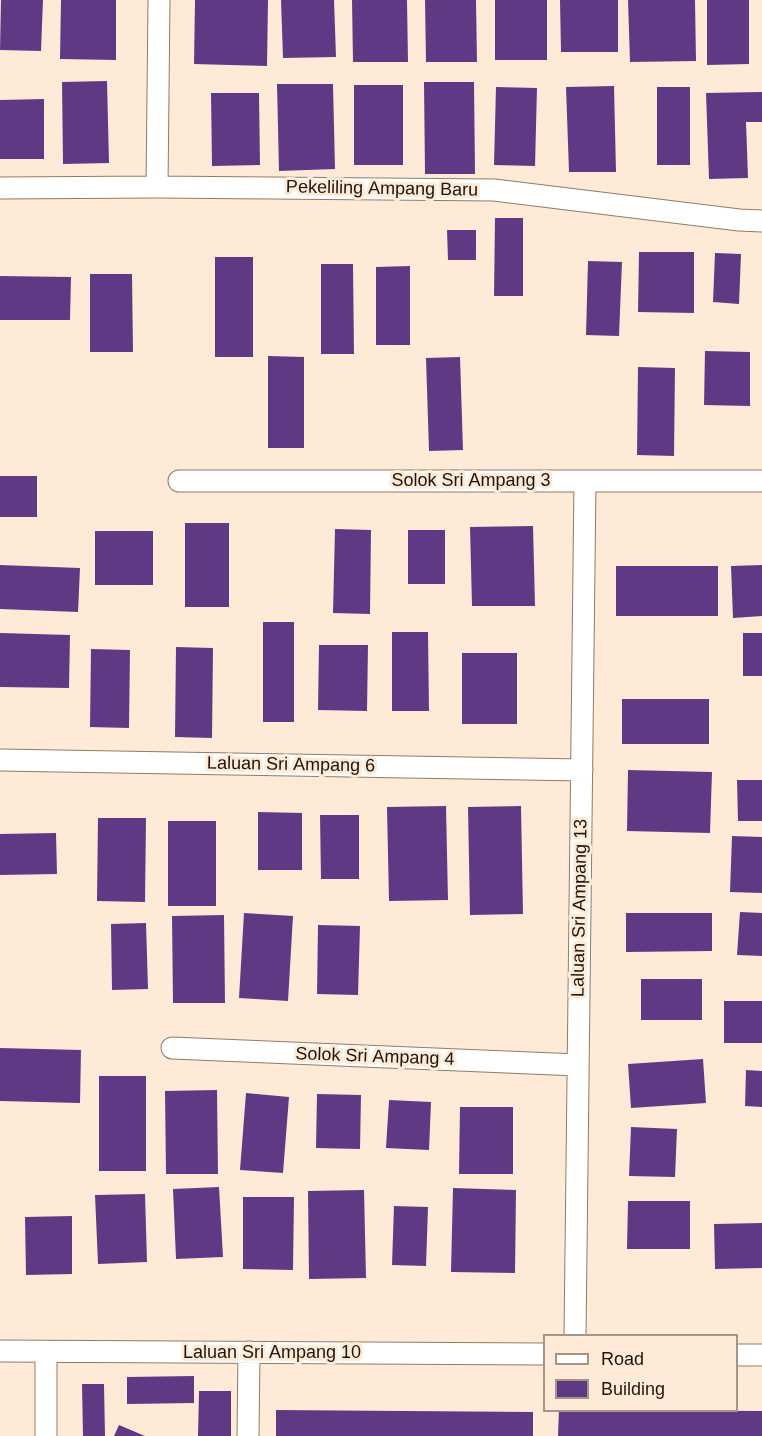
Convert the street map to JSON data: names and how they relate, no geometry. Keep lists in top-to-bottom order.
{
  "streets": {
    "street": [
      "Pekeliling Ampang Baru",
      "Solok Sri Ampang 3",
      "Laluan Sri Ampang 6",
      "Laluan Sri Ampang 13",
      "Solok Sri Ampang 4",
      "Laluan Sri Ampang 10"
    ]
  },
  "crossings": [
    ["Solok Sri Ampang 3", "Laluan Sri Ampang 13"],
    ["Laluan Sri Ampang 6", "Laluan Sri Ampang 13"],
    ["Laluan Sri Ampang 13", "Solok Sri Ampang 4"]
  ],
  "legend": ["Road", "Building"]
}
